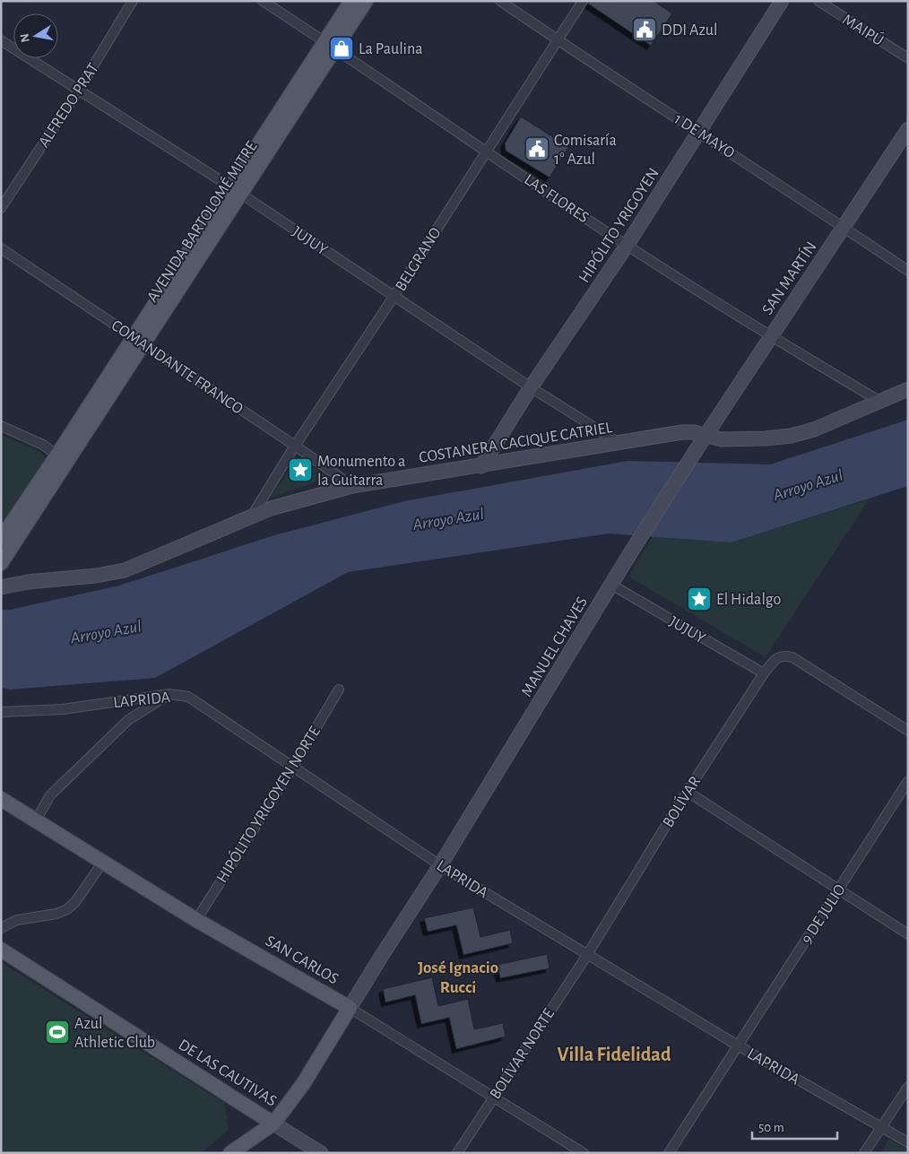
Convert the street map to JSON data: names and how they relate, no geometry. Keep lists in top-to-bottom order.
{
  "streets": {
    "main road": ["AVENIDA BARTOLOMÉ MITRE", "SAN CARLOS", "DE LAS CAUTIVAS"],
    "street": [
      "MAIPÚ",
      "ALFREDO PRAT",
      "1 DE MAYO",
      "LAS FLORES",
      "HIPÓLITO YRIGOYEN",
      "JUJUY",
      "BELGRANO",
      "SAN MARTÍN",
      "COMANDANTE FRANCO",
      "COSTANERA CACIQUE CATRIEL",
      "MANUEL CHAVES",
      "LAPRIDA",
      "BOLÍVAR",
      "HIPÓLITO YRIGOYEN NORTE",
      "9 DE JULIO",
      "BOLÍVAR NORTE"
    ]
  },
  "crossings": [
    ["ALFREDO PRAT", "JUJUY"],
    ["1 DE MAYO", "HIPÓLITO YRIGOYEN"],
    ["1 DE MAYO", "BELGRANO"],
    ["1 DE MAYO", "SAN MARTÍN"],
    ["LAS FLORES", "AVENIDA BARTOLOMÉ MITRE"],
    ["LAS FLORES", "HIPÓLITO YRIGOYEN"],
    ["LAS FLORES", "BELGRANO"],
    ["LAS FLORES", "SAN MARTÍN"],
    ["LAS FLORES", "COSTANERA CACIQUE CATRIEL"],
    ["AVENIDA BARTOLOMÉ MITRE", "JUJUY"],
    ["AVENIDA BARTOLOMÉ MITRE", "COMANDANTE FRANCO"],
    ["HIPÓLITO YRIGOYEN", "JUJUY"],
    ["HIPÓLITO YRIGOYEN", "COSTANERA CACIQUE CATRIEL"],
    ["JUJUY", "BELGRANO"],
    ["JUJUY", "COSTANERA CACIQUE CATRIEL"],
    ["JUJUY", "MANUEL CHAVES"],
    ["JUJUY", "BOLÍVAR"],
    ["BELGRANO", "COMANDANTE FRANCO"],
    ["BELGRANO", "COSTANERA CACIQUE CATRIEL"],
    ["SAN MARTÍN", "COSTANERA CACIQUE CATRIEL"],
    ["SAN MARTÍN", "MANUEL CHAVES"],
    ["COMANDANTE FRANCO", "COSTANERA CACIQUE CATRIEL"],
    ["COSTANERA CACIQUE CATRIEL", "MANUEL CHAVES"],
    ["MANUEL CHAVES", "LAPRIDA"],
    ["MANUEL CHAVES", "SAN CARLOS"],
    ["LAPRIDA", "BOLÍVAR"],
    ["LAPRIDA", "HIPÓLITO YRIGOYEN NORTE"],
    ["LAPRIDA", "9 DE JULIO"],
    ["LAPRIDA", "BOLÍVAR NORTE"],
    ["BOLÍVAR", "BOLÍVAR NORTE"],
    ["HIPÓLITO YRIGOYEN NORTE", "SAN CARLOS"],
    ["SAN CARLOS", "BOLÍVAR NORTE"]
  ],
  "districts": ["José Ignacio Rucci", "Villa Fidelidad"],
  "water": ["Arroyo Azul"],
  "places": {
    "public building": ["DDI Azul", "Comisaría 1° Azul"],
    "shop": ["La Paulina"],
    "place": ["Monumento a la Guitarra", "El Hidalgo"],
    "sports": ["Azul Athletic Club"]
  },
  "scale_bar": "50 m",
  "north": "left"
}
